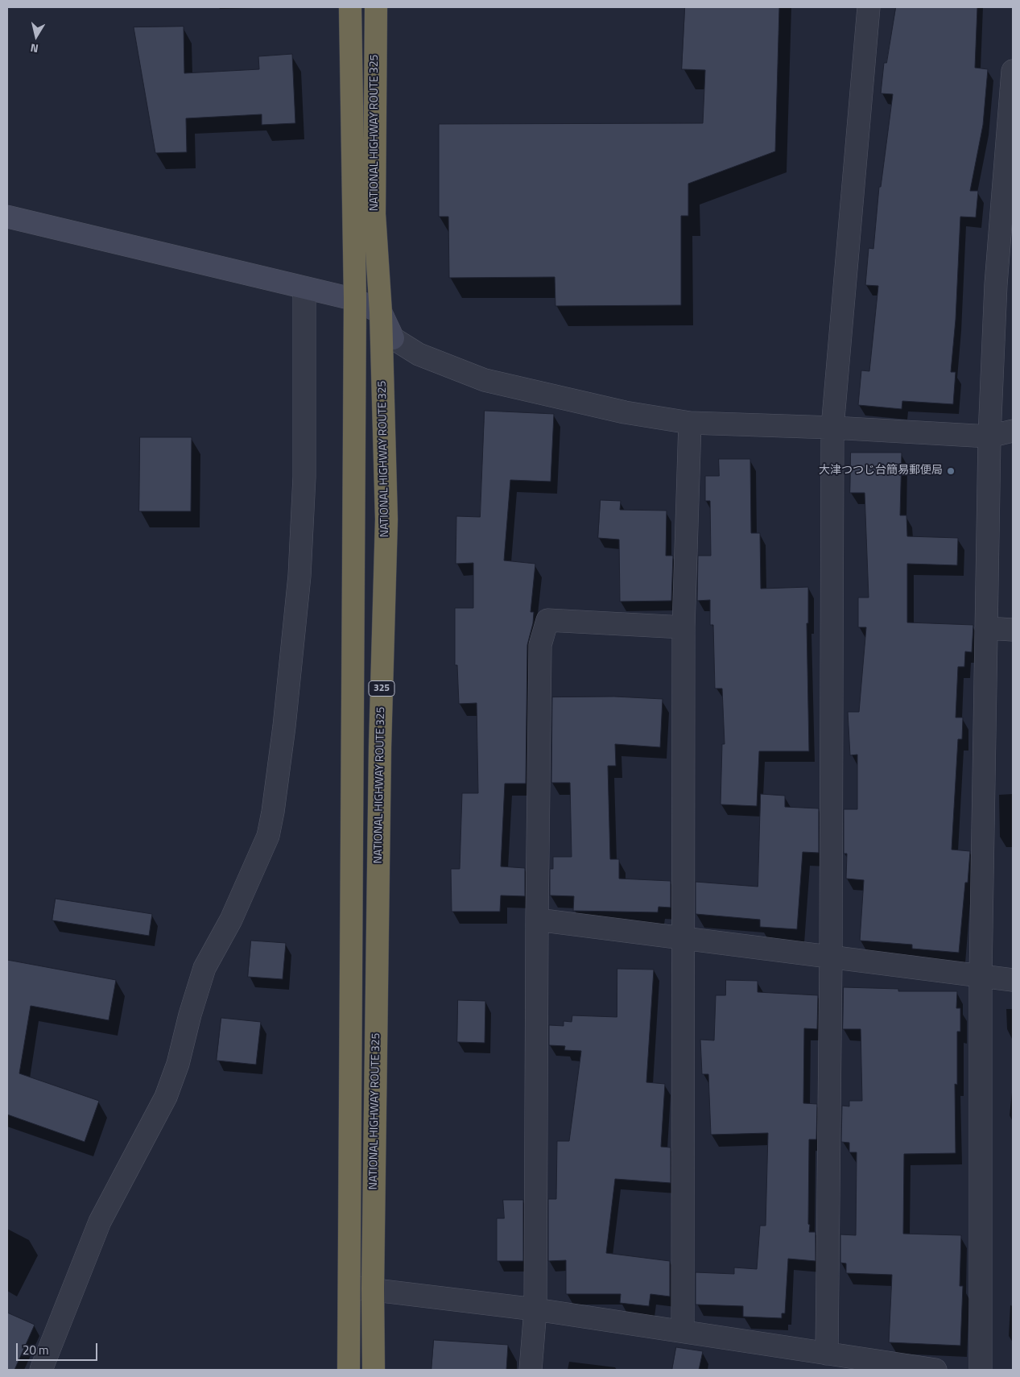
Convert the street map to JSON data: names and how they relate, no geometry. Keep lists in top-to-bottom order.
{
  "streets": {
    "highway": ["NATIONAL HIGHWAY ROUTE 325", "325"]
  },
  "places": ["大津つつじ台簡易郵便局"],
  "scale_bar": "20 m",
  "north": "bottom"
}
